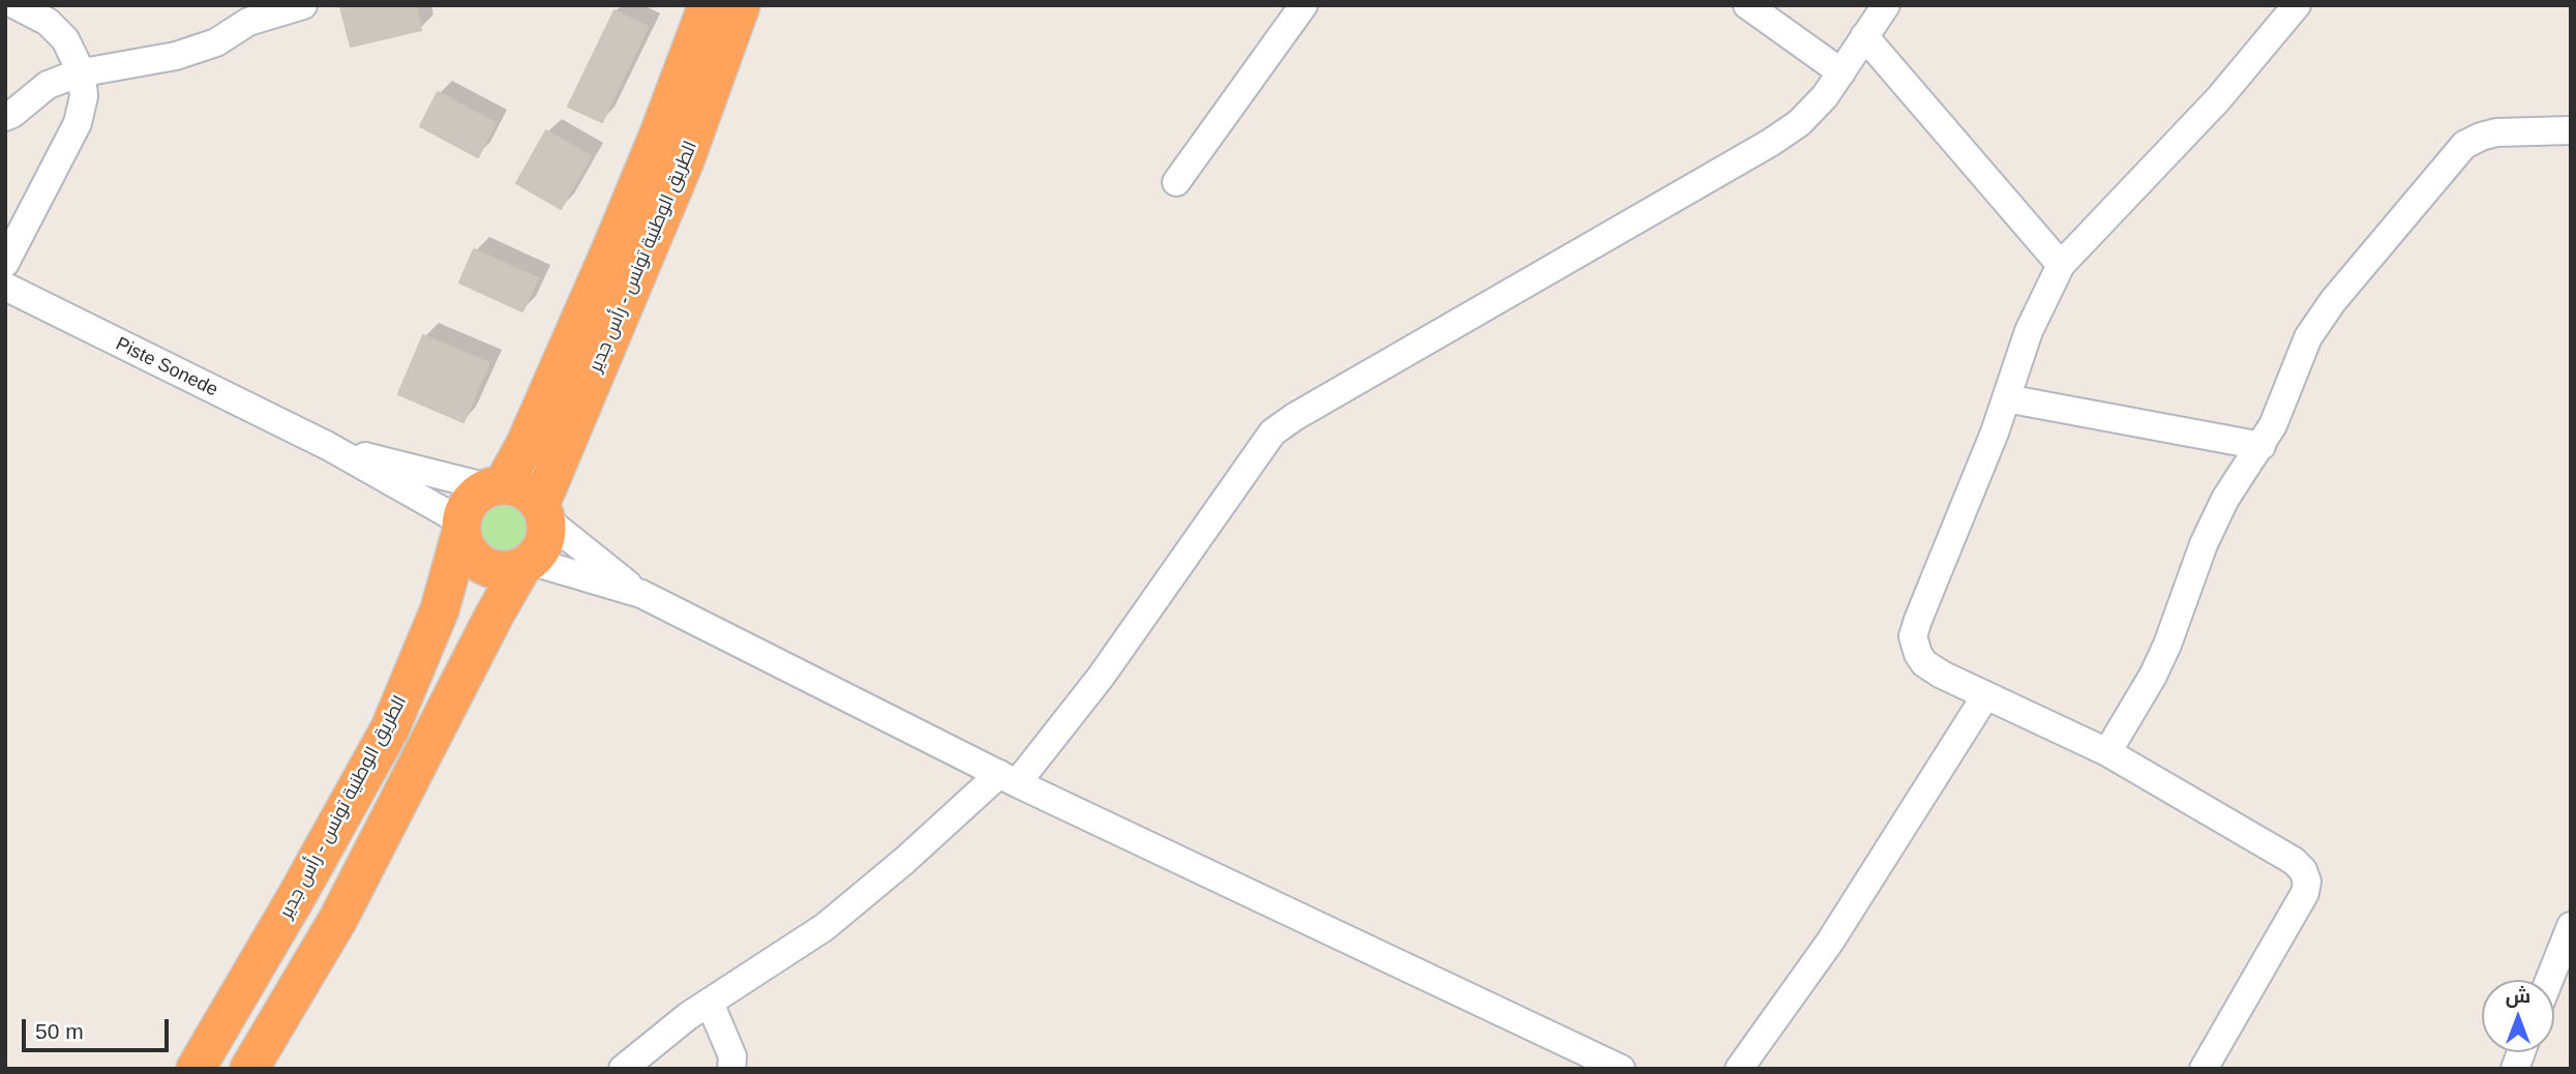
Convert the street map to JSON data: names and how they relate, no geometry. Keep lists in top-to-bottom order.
{
  "streets": {
    "highway": ["الطريق الوطنية تونس - رأس جدير"],
    "street": ["Piste Sonede"]
  },
  "crossings": [
    ["الطريق الوطنية تونس - رأس جدير", "Piste Sonede"]
  ],
  "scale_bar": "50 m",
  "north": "top"
}
